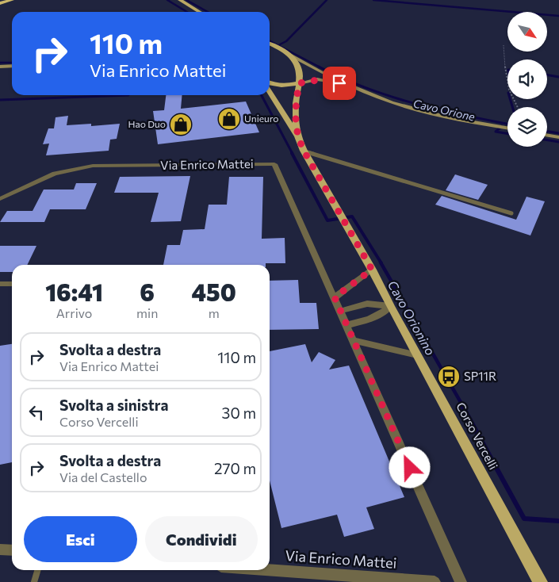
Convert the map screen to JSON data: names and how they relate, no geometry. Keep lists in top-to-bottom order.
{
  "streets": {
    "main road": ["Corso Vercelli"],
    "street": ["Via Enrico Mattei"]
  },
  "water": ["Cavo Orione", "Cavo Orionino"],
  "places": {
    "shop": ["Unieuro", "Hao Duo"],
    "bus stop": ["SP11R"]
  },
  "north": "bottom right",
  "page": {
    "turn": ["110 m", "Via Enrico Mattei"],
    "eta": [
      "16:41",
      "Arrivo",
      "6",
      "min",
      "450",
      "m"
    ],
    "list": [
      {
        "name": "Svolta a destra",
        "note": "Via Enrico Mattei",
        "value": "110 m"
      },
      {
        "name": "Svolta a sinistra",
        "note": "Corso Vercelli",
        "value": "30 m"
      },
      {
        "name": "Svolta a destra",
        "note": "Via del Castello",
        "value": "270 m"
      }
    ],
    "buttons": ["Esci", "Condividi"]
  }
}
